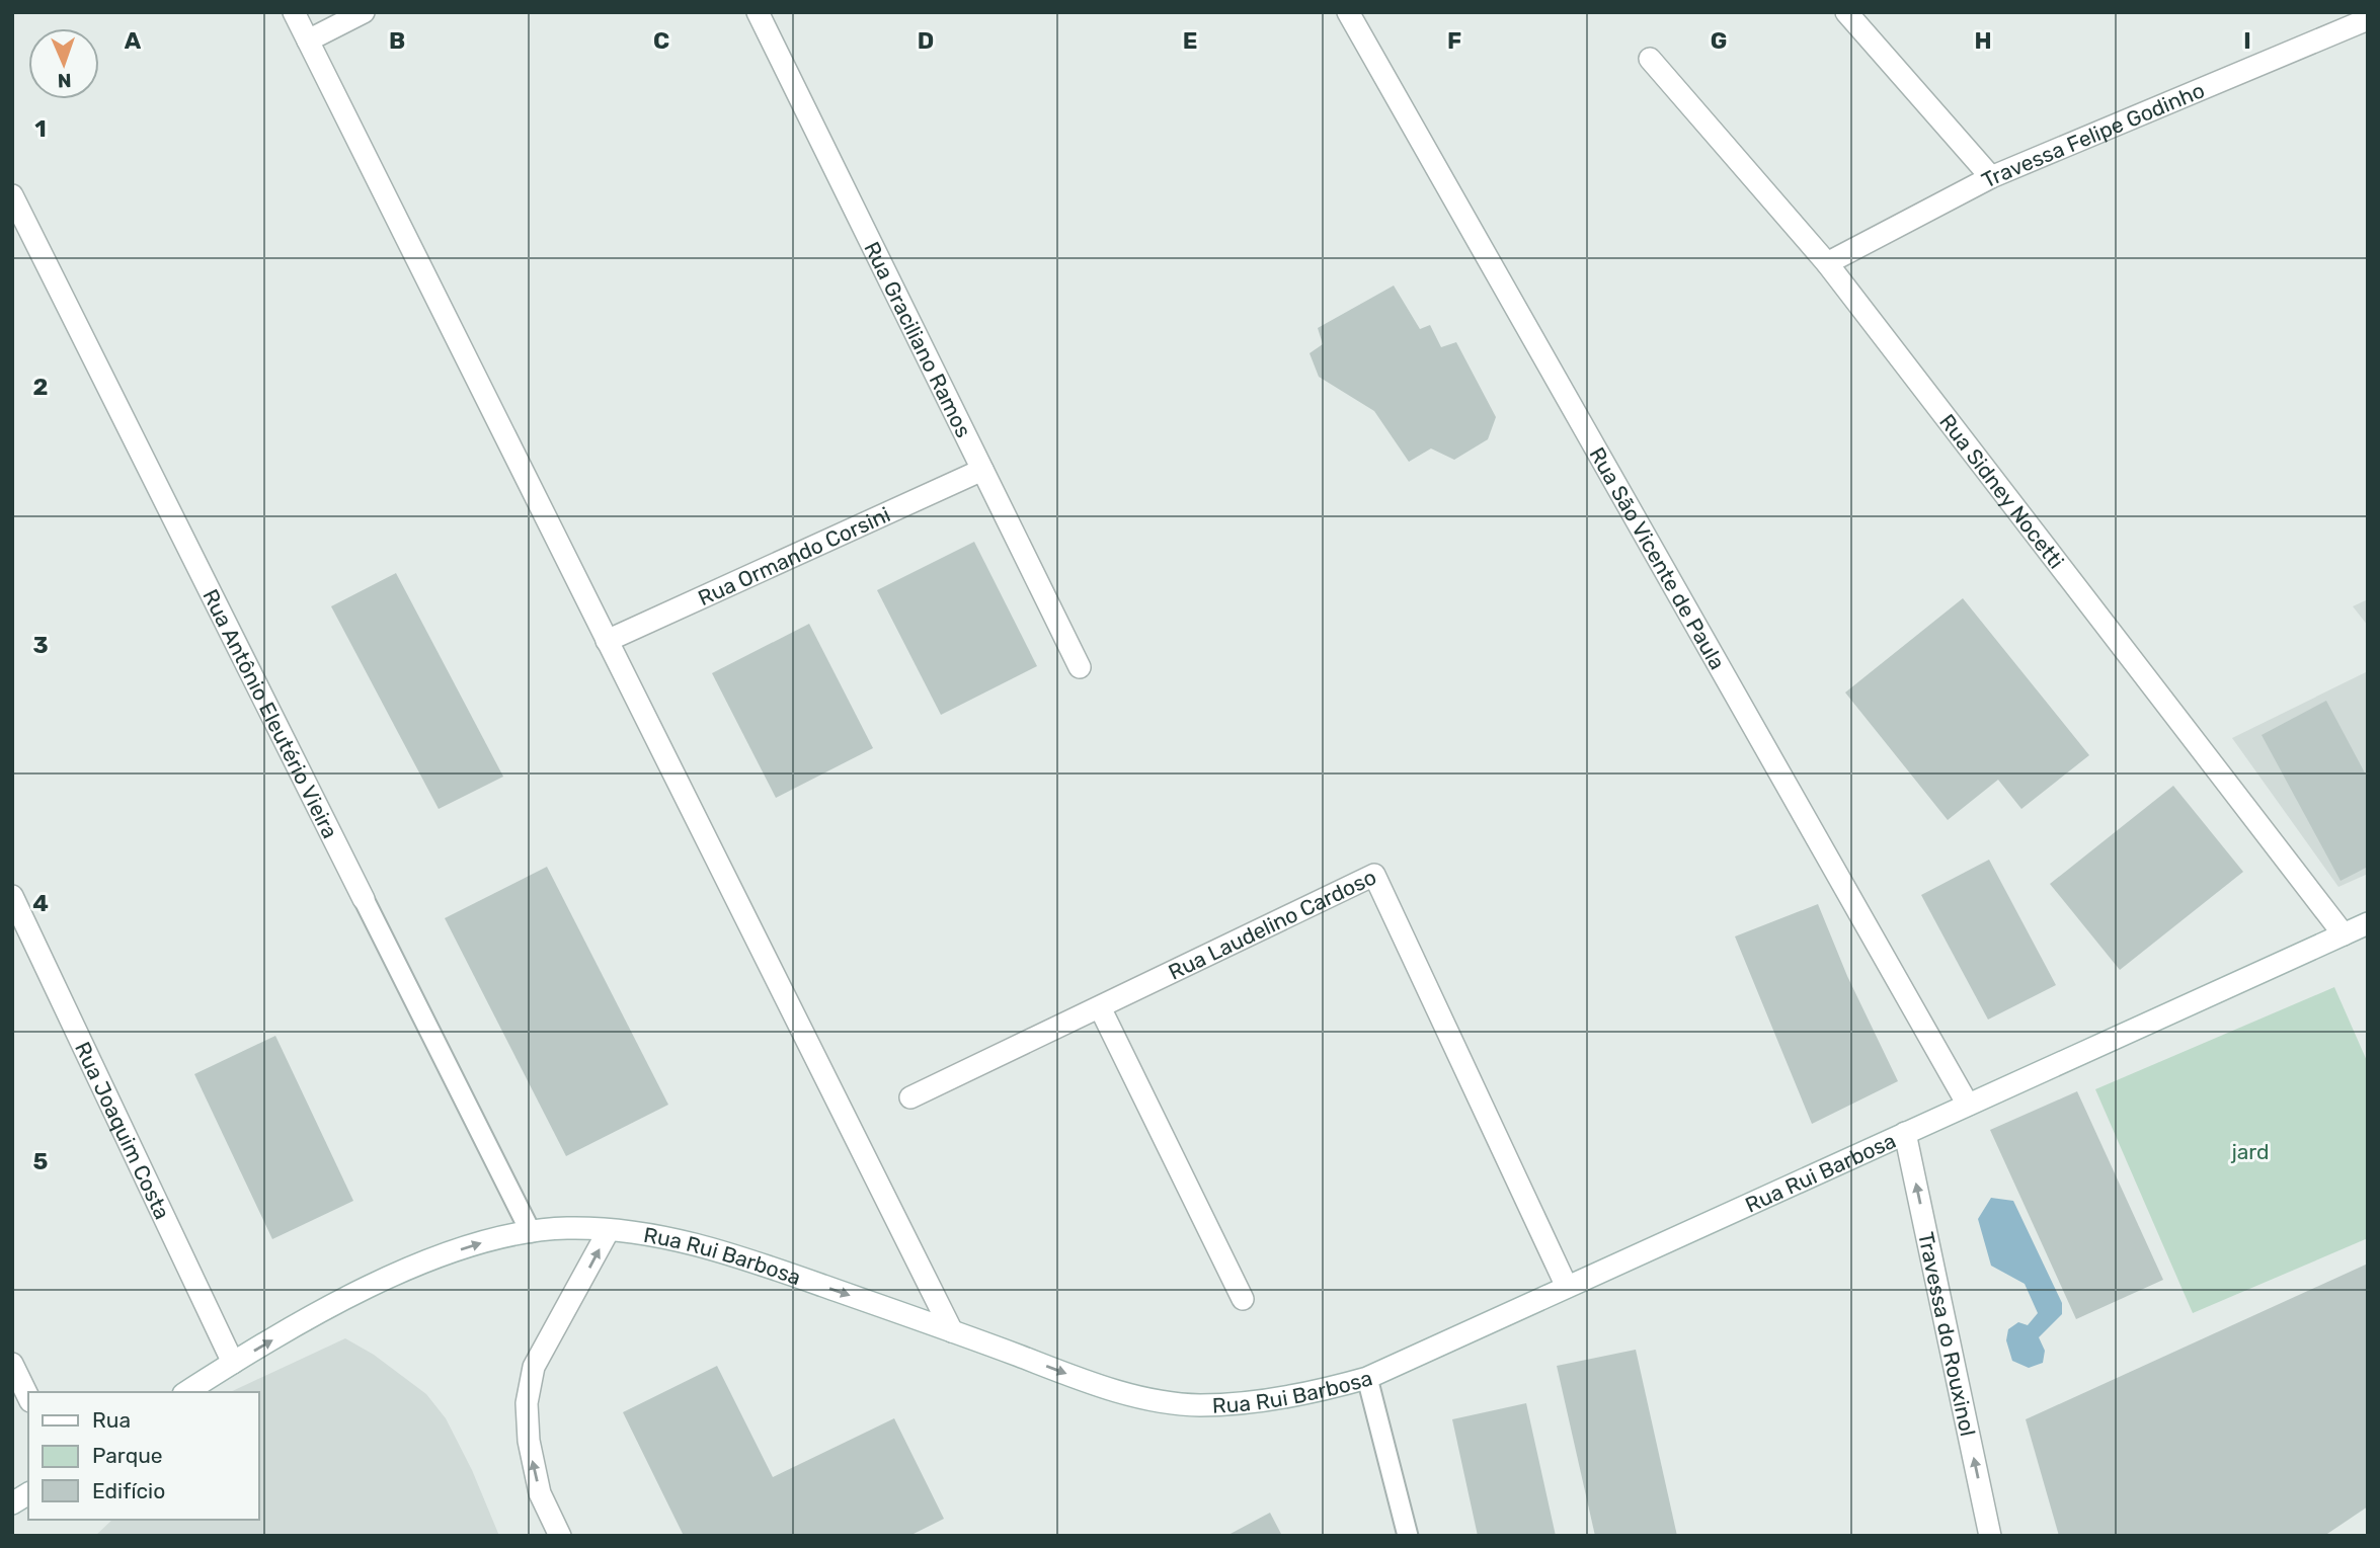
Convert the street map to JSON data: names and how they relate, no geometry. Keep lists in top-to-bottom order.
{
  "streets": {
    "street": [
      "Travessa Felipe Godinho",
      "Rua Graciliano Ramos",
      "Rua Sidney Nocetti",
      "Rua Ormando Corsini",
      "Rua São Vicente de Paula",
      "Rua Antônio Eleutério Vieira",
      "Rua Laudelino Cardoso",
      "Rua Joaquim Costa",
      "Rua Rui Barbosa",
      "Travessa do Rouxinol"
    ]
  },
  "crossings": [
    ["Travessa Felipe Godinho", "Rua Sidney Nocetti"],
    ["Rua Graciliano Ramos", "Rua Ormando Corsini"],
    ["Rua Sidney Nocetti", "Rua Rui Barbosa"],
    ["Rua São Vicente de Paula", "Rua Rui Barbosa"],
    ["Rua Antônio Eleutério Vieira", "Rua Rui Barbosa"],
    ["Rua Laudelino Cardoso", "Rua Rui Barbosa"],
    ["Rua Joaquim Costa", "Rua Rui Barbosa"],
    ["Rua Rui Barbosa", "Travessa do Rouxinol"]
  ],
  "one_way": ["Rua Rui Barbosa", "Travessa do Rouxinol"],
  "parks": ["jard"],
  "legend": ["Rua", "Parque", "Edifício"],
  "north": "bottom",
  "grid": {
    "columns": [
      "A",
      "B",
      "C",
      "D",
      "E",
      "F",
      "G",
      "H",
      "I"
    ],
    "rows": [
      "1",
      "2",
      "3",
      "4",
      "5"
    ]
  }
}
